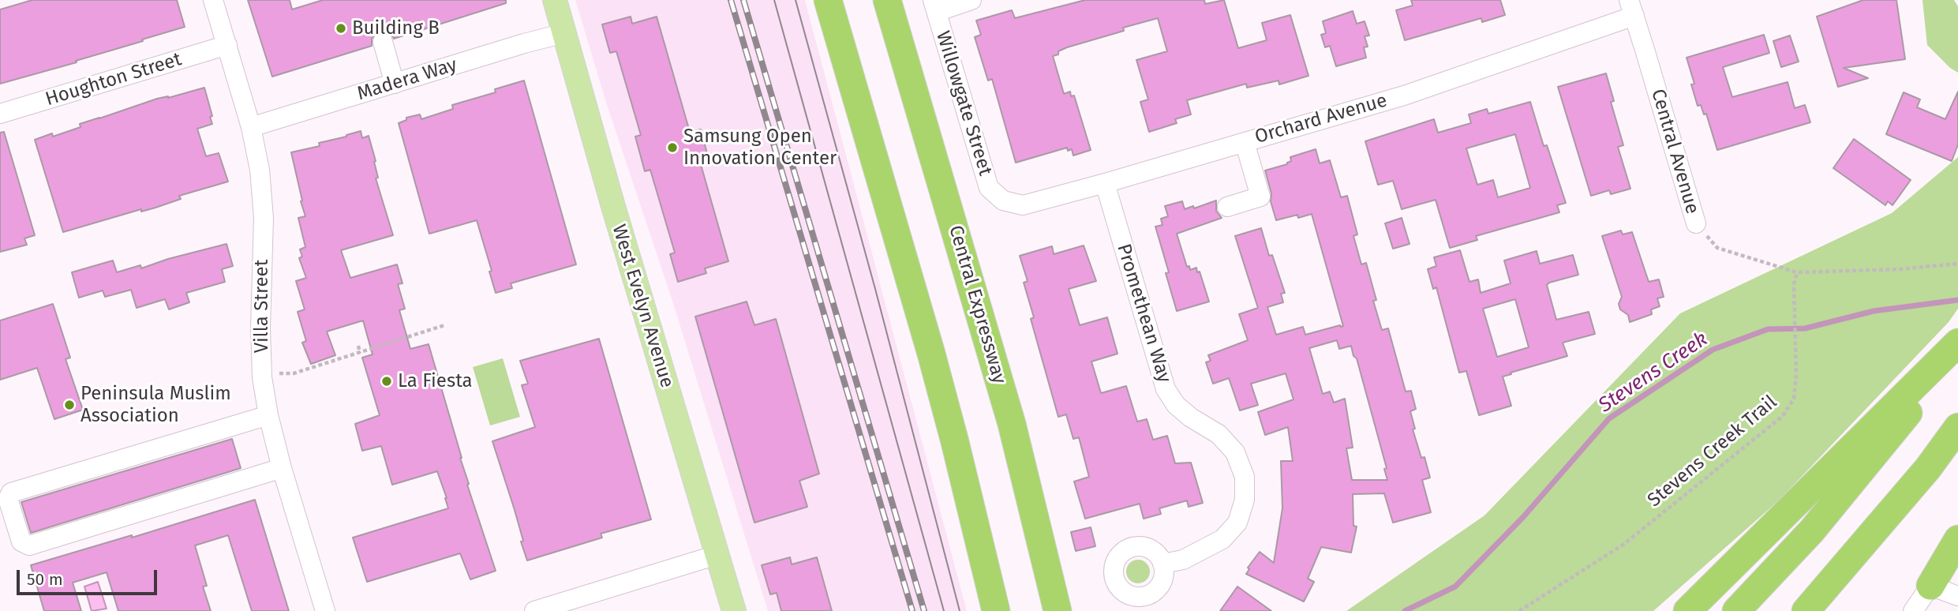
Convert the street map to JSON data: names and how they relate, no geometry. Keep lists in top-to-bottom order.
{
  "streets": {
    "highway": ["Central Expressway"],
    "main road": ["West Evelyn Avenue"],
    "street": [
      "Houghton Street",
      "Madera Way",
      "Willowgate Street",
      "Orchard Avenue",
      "Central Avenue",
      "Villa Street",
      "Promethean Way"
    ],
    "path": ["Stevens Creek Trail"]
  },
  "crossings": [
    ["Houghton Street", "Villa Street"],
    ["Madera Way", "Villa Street"],
    ["Madera Way", "West Evelyn Avenue"],
    ["Willowgate Street", "Orchard Avenue"],
    ["Orchard Avenue", "Central Avenue"],
    ["Orchard Avenue", "Promethean Way"],
    ["Central Avenue", "Stevens Creek Trail"]
  ],
  "water": ["Stevens Creek"],
  "places": [
    "Building B",
    "Samsung Open Innovation Center",
    "La Fiesta",
    "Peninsula Muslim Association"
  ],
  "scale_bar": "50 m"
}
